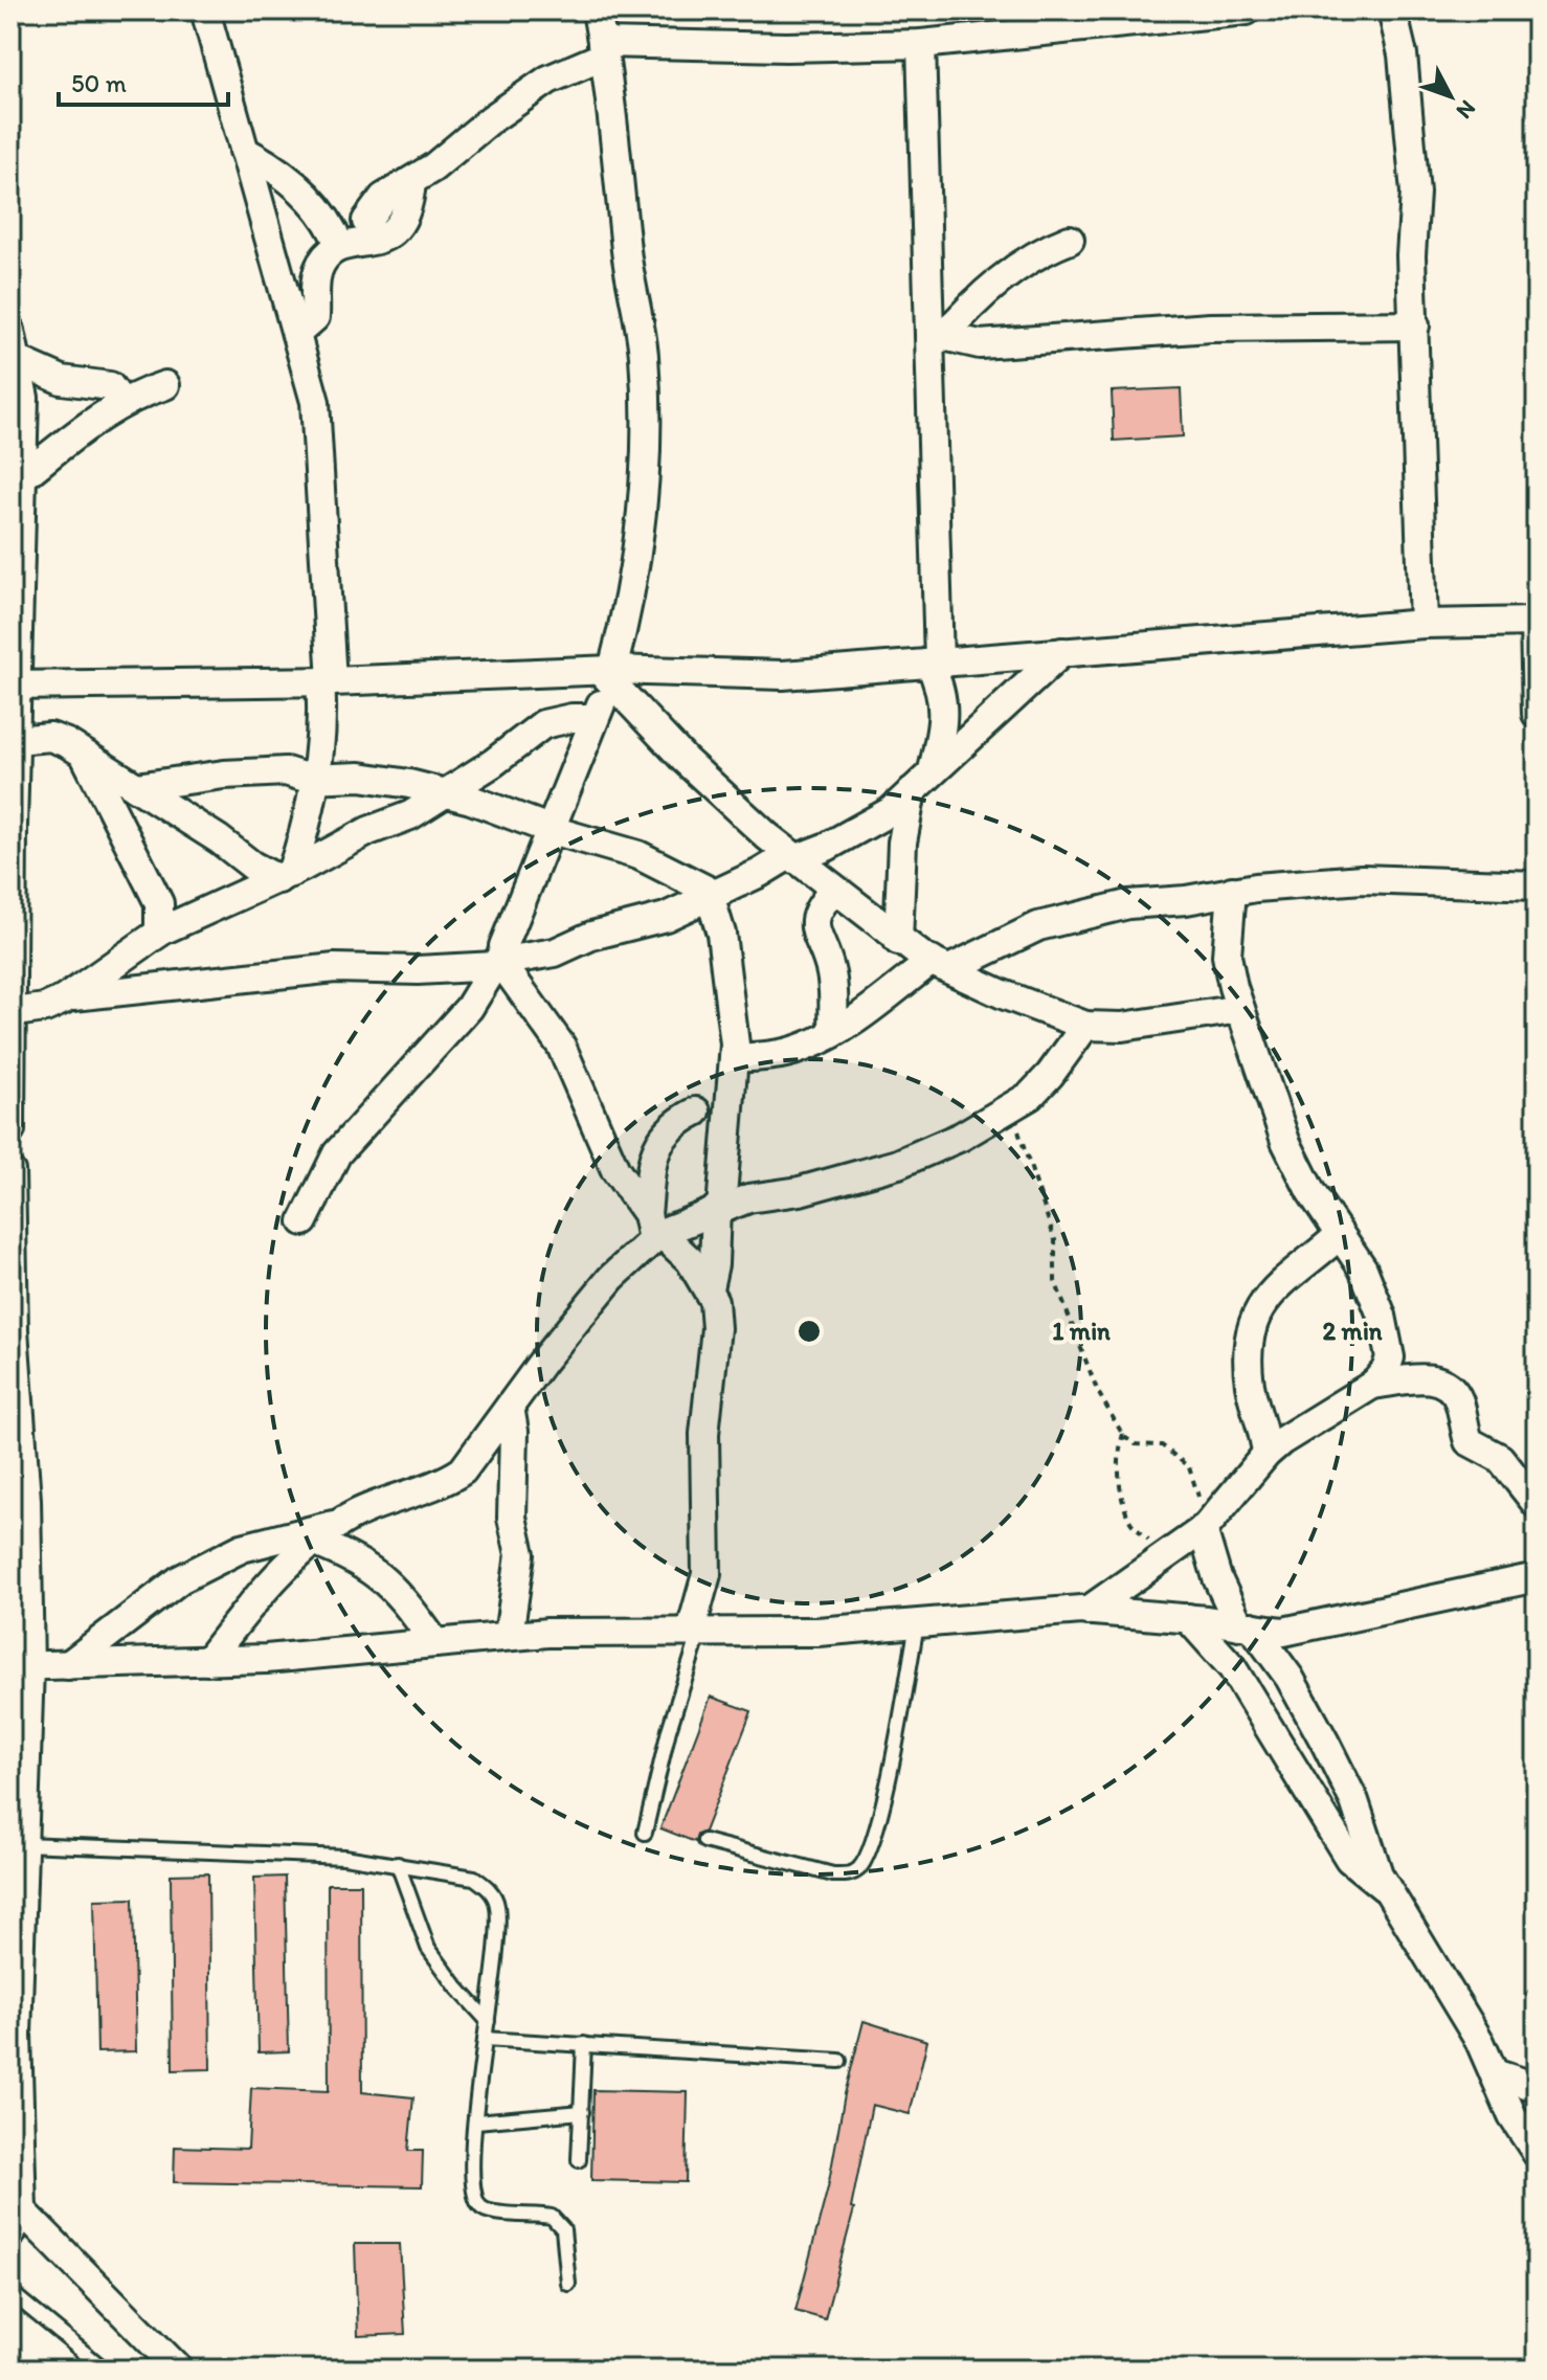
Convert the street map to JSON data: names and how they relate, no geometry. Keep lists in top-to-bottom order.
{
  "scale_bar": "50 m",
  "north": "bottom right",
  "rings": ["1 min", "2 min"]
}
